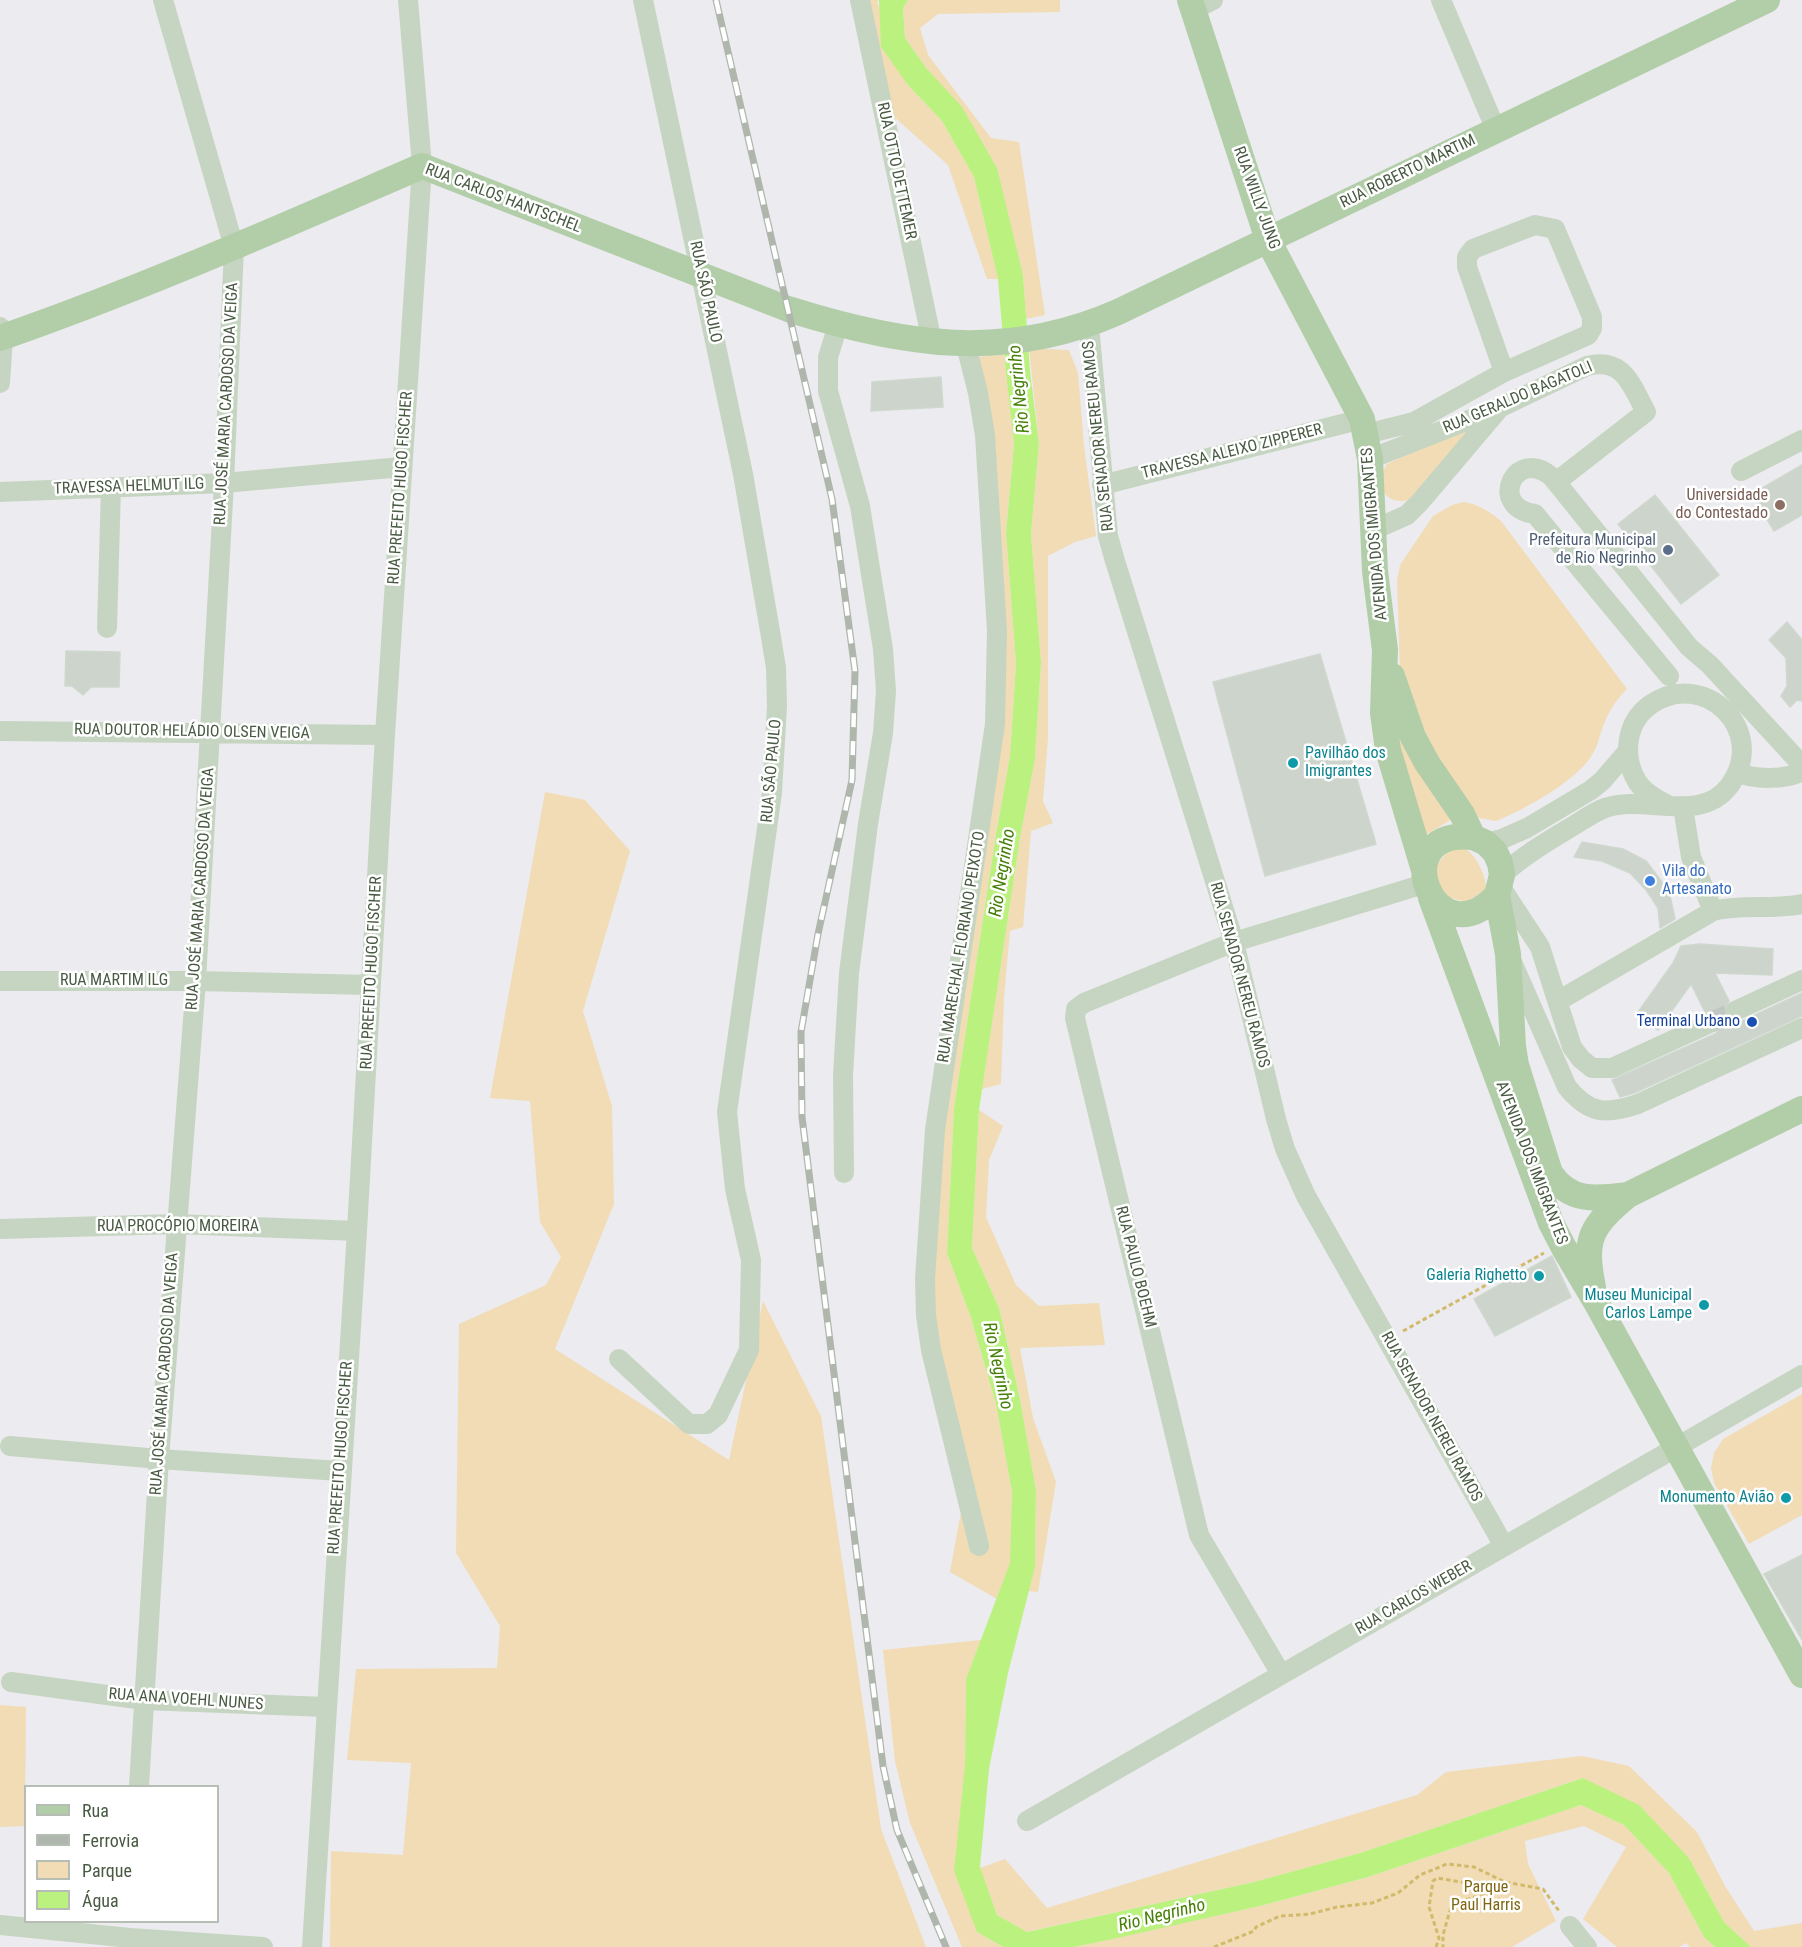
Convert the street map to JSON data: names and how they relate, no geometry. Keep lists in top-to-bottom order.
{
  "streets": {
    "main road": [
      "RUA ROBERTO MARTIM",
      "RUA WILLY JUNG",
      "RUA CARLOS HANTSCHEL",
      "AVENIDA DOS IMIGRANTES"
    ],
    "street": [
      "RUA OTTO DETTEMER",
      "RUA SÃO PAULO",
      "RUA GERALDO BAGATOLI",
      "RUA JOSÉ MARIA CARDOSO DA VEIGA",
      "RUA SENADOR NEREU RAMOS",
      "TRAVESSA ALEIXO ZIPPERER",
      "TRAVESSA HELMUT ILG",
      "RUA PREFEITO HUGO FISCHER",
      "RUA DOUTOR HELÁDIO OLSEN VEIGA",
      "RUA MARECHAL FLORIANO PEIXOTO",
      "RUA MARTIM ILG",
      "RUA PROCÓPIO MOREIRA",
      "RUA PAULO BOEHM",
      "RUA CARLOS WEBER",
      "RUA ANA VOEHL NUNES"
    ]
  },
  "crossings": [
    ["RUA OTTO DETTEMER", "RUA CARLOS HANTSCHEL"],
    ["RUA ROBERTO MARTIM", "RUA WILLY JUNG"],
    ["RUA ROBERTO MARTIM", "RUA CARLOS HANTSCHEL"],
    ["RUA ROBERTO MARTIM", "RUA SENADOR NEREU RAMOS"],
    ["RUA ROBERTO MARTIM", "RUA MARECHAL FLORIANO PEIXOTO"],
    ["RUA WILLY JUNG", "TRAVESSA ALEIXO ZIPPERER"],
    ["RUA WILLY JUNG", "AVENIDA DOS IMIGRANTES"],
    ["RUA CARLOS HANTSCHEL", "RUA SÃO PAULO"],
    ["RUA CARLOS HANTSCHEL", "RUA JOSÉ MARIA CARDOSO DA VEIGA"],
    ["RUA CARLOS HANTSCHEL", "RUA PREFEITO HUGO FISCHER"],
    ["RUA CARLOS HANTSCHEL", "RUA MARECHAL FLORIANO PEIXOTO"],
    ["RUA GERALDO BAGATOLI", "AVENIDA DOS IMIGRANTES"],
    ["RUA JOSÉ MARIA CARDOSO DA VEIGA", "TRAVESSA HELMUT ILG"],
    ["RUA JOSÉ MARIA CARDOSO DA VEIGA", "RUA DOUTOR HELÁDIO OLSEN VEIGA"],
    ["RUA JOSÉ MARIA CARDOSO DA VEIGA", "RUA MARTIM ILG"],
    ["RUA JOSÉ MARIA CARDOSO DA VEIGA", "RUA PROCÓPIO MOREIRA"],
    ["RUA JOSÉ MARIA CARDOSO DA VEIGA", "RUA ANA VOEHL NUNES"],
    ["RUA SENADOR NEREU RAMOS", "TRAVESSA ALEIXO ZIPPERER"],
    ["RUA SENADOR NEREU RAMOS", "RUA PAULO BOEHM"],
    ["RUA SENADOR NEREU RAMOS", "RUA CARLOS WEBER"],
    ["TRAVESSA ALEIXO ZIPPERER", "AVENIDA DOS IMIGRANTES"],
    ["TRAVESSA HELMUT ILG", "RUA PREFEITO HUGO FISCHER"],
    ["RUA PREFEITO HUGO FISCHER", "RUA DOUTOR HELÁDIO OLSEN VEIGA"],
    ["RUA PREFEITO HUGO FISCHER", "RUA MARTIM ILG"],
    ["RUA PREFEITO HUGO FISCHER", "RUA PROCÓPIO MOREIRA"],
    ["RUA PREFEITO HUGO FISCHER", "RUA ANA VOEHL NUNES"],
    ["AVENIDA DOS IMIGRANTES", "RUA PAULO BOEHM"],
    ["AVENIDA DOS IMIGRANTES", "RUA CARLOS WEBER"],
    ["RUA PAULO BOEHM", "RUA CARLOS WEBER"]
  ],
  "water": ["Rio Negrinho"],
  "parks": ["Parque Paul Harris"],
  "places": [
    "Universidade do Contestado",
    "Prefeitura Municipal de Rio Negrinho",
    "Pavilhão dos Imigrantes",
    "Vila do Artesanato",
    "Terminal Urbano",
    "Galeria Righetto",
    "Museu Municipal Carlos Lampe",
    "Monumento Avião"
  ],
  "legend": [
    "Rua",
    "Ferrovia",
    "Parque",
    "Água"
  ]
}
